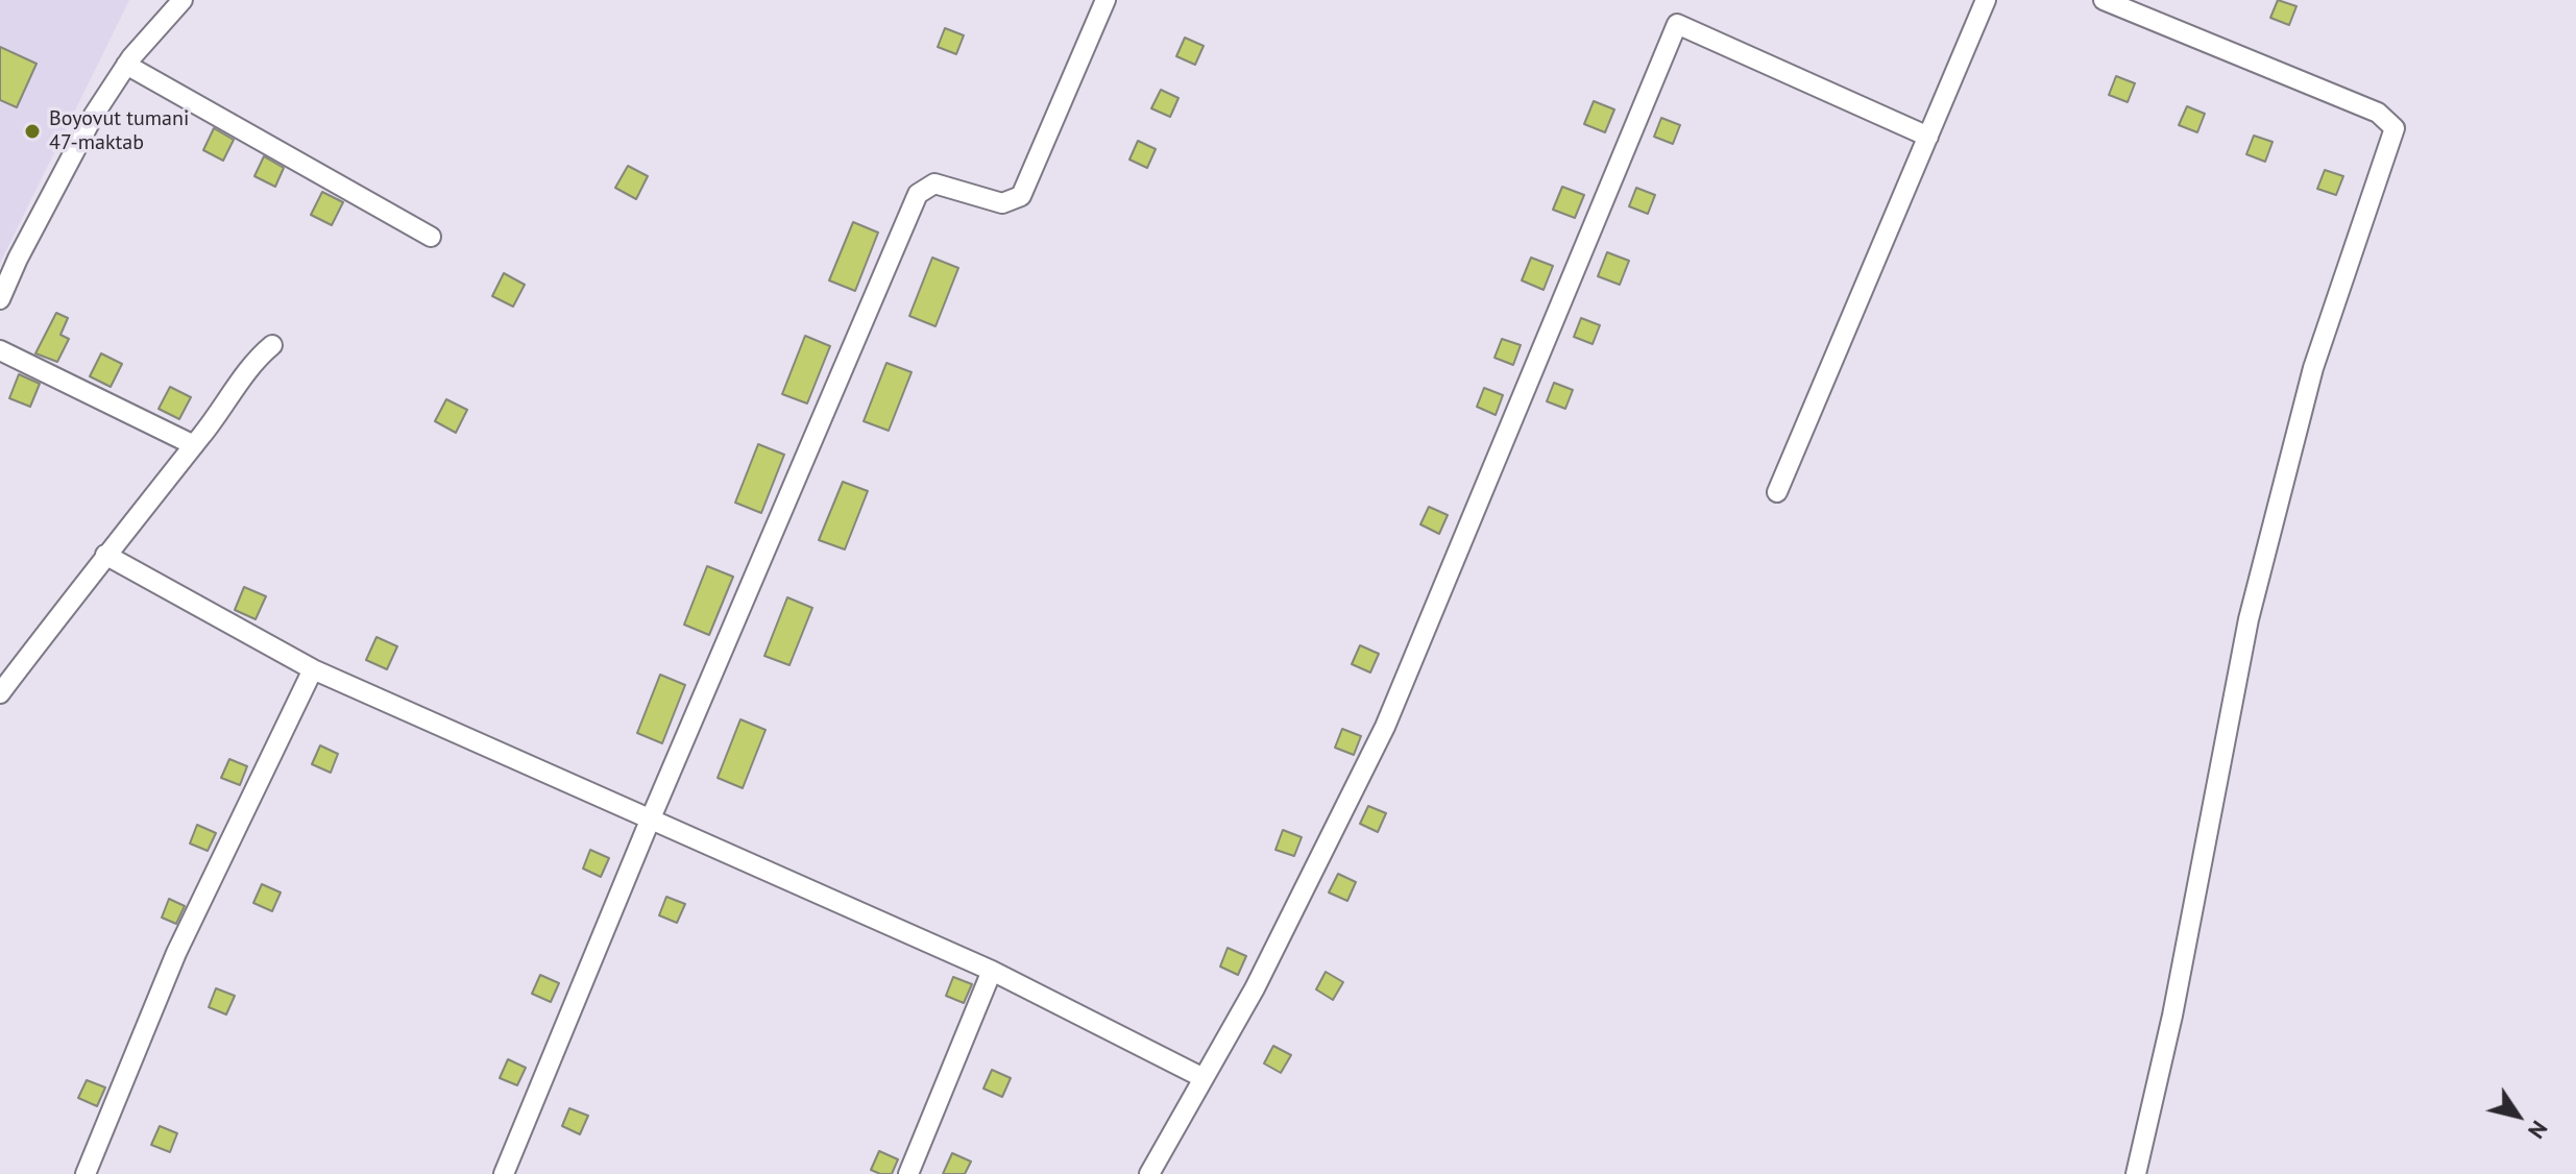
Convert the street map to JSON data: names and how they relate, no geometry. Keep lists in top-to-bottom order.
{
  "places": ["Boyovut tumani 47-maktab"],
  "north": "bottom right"
}
